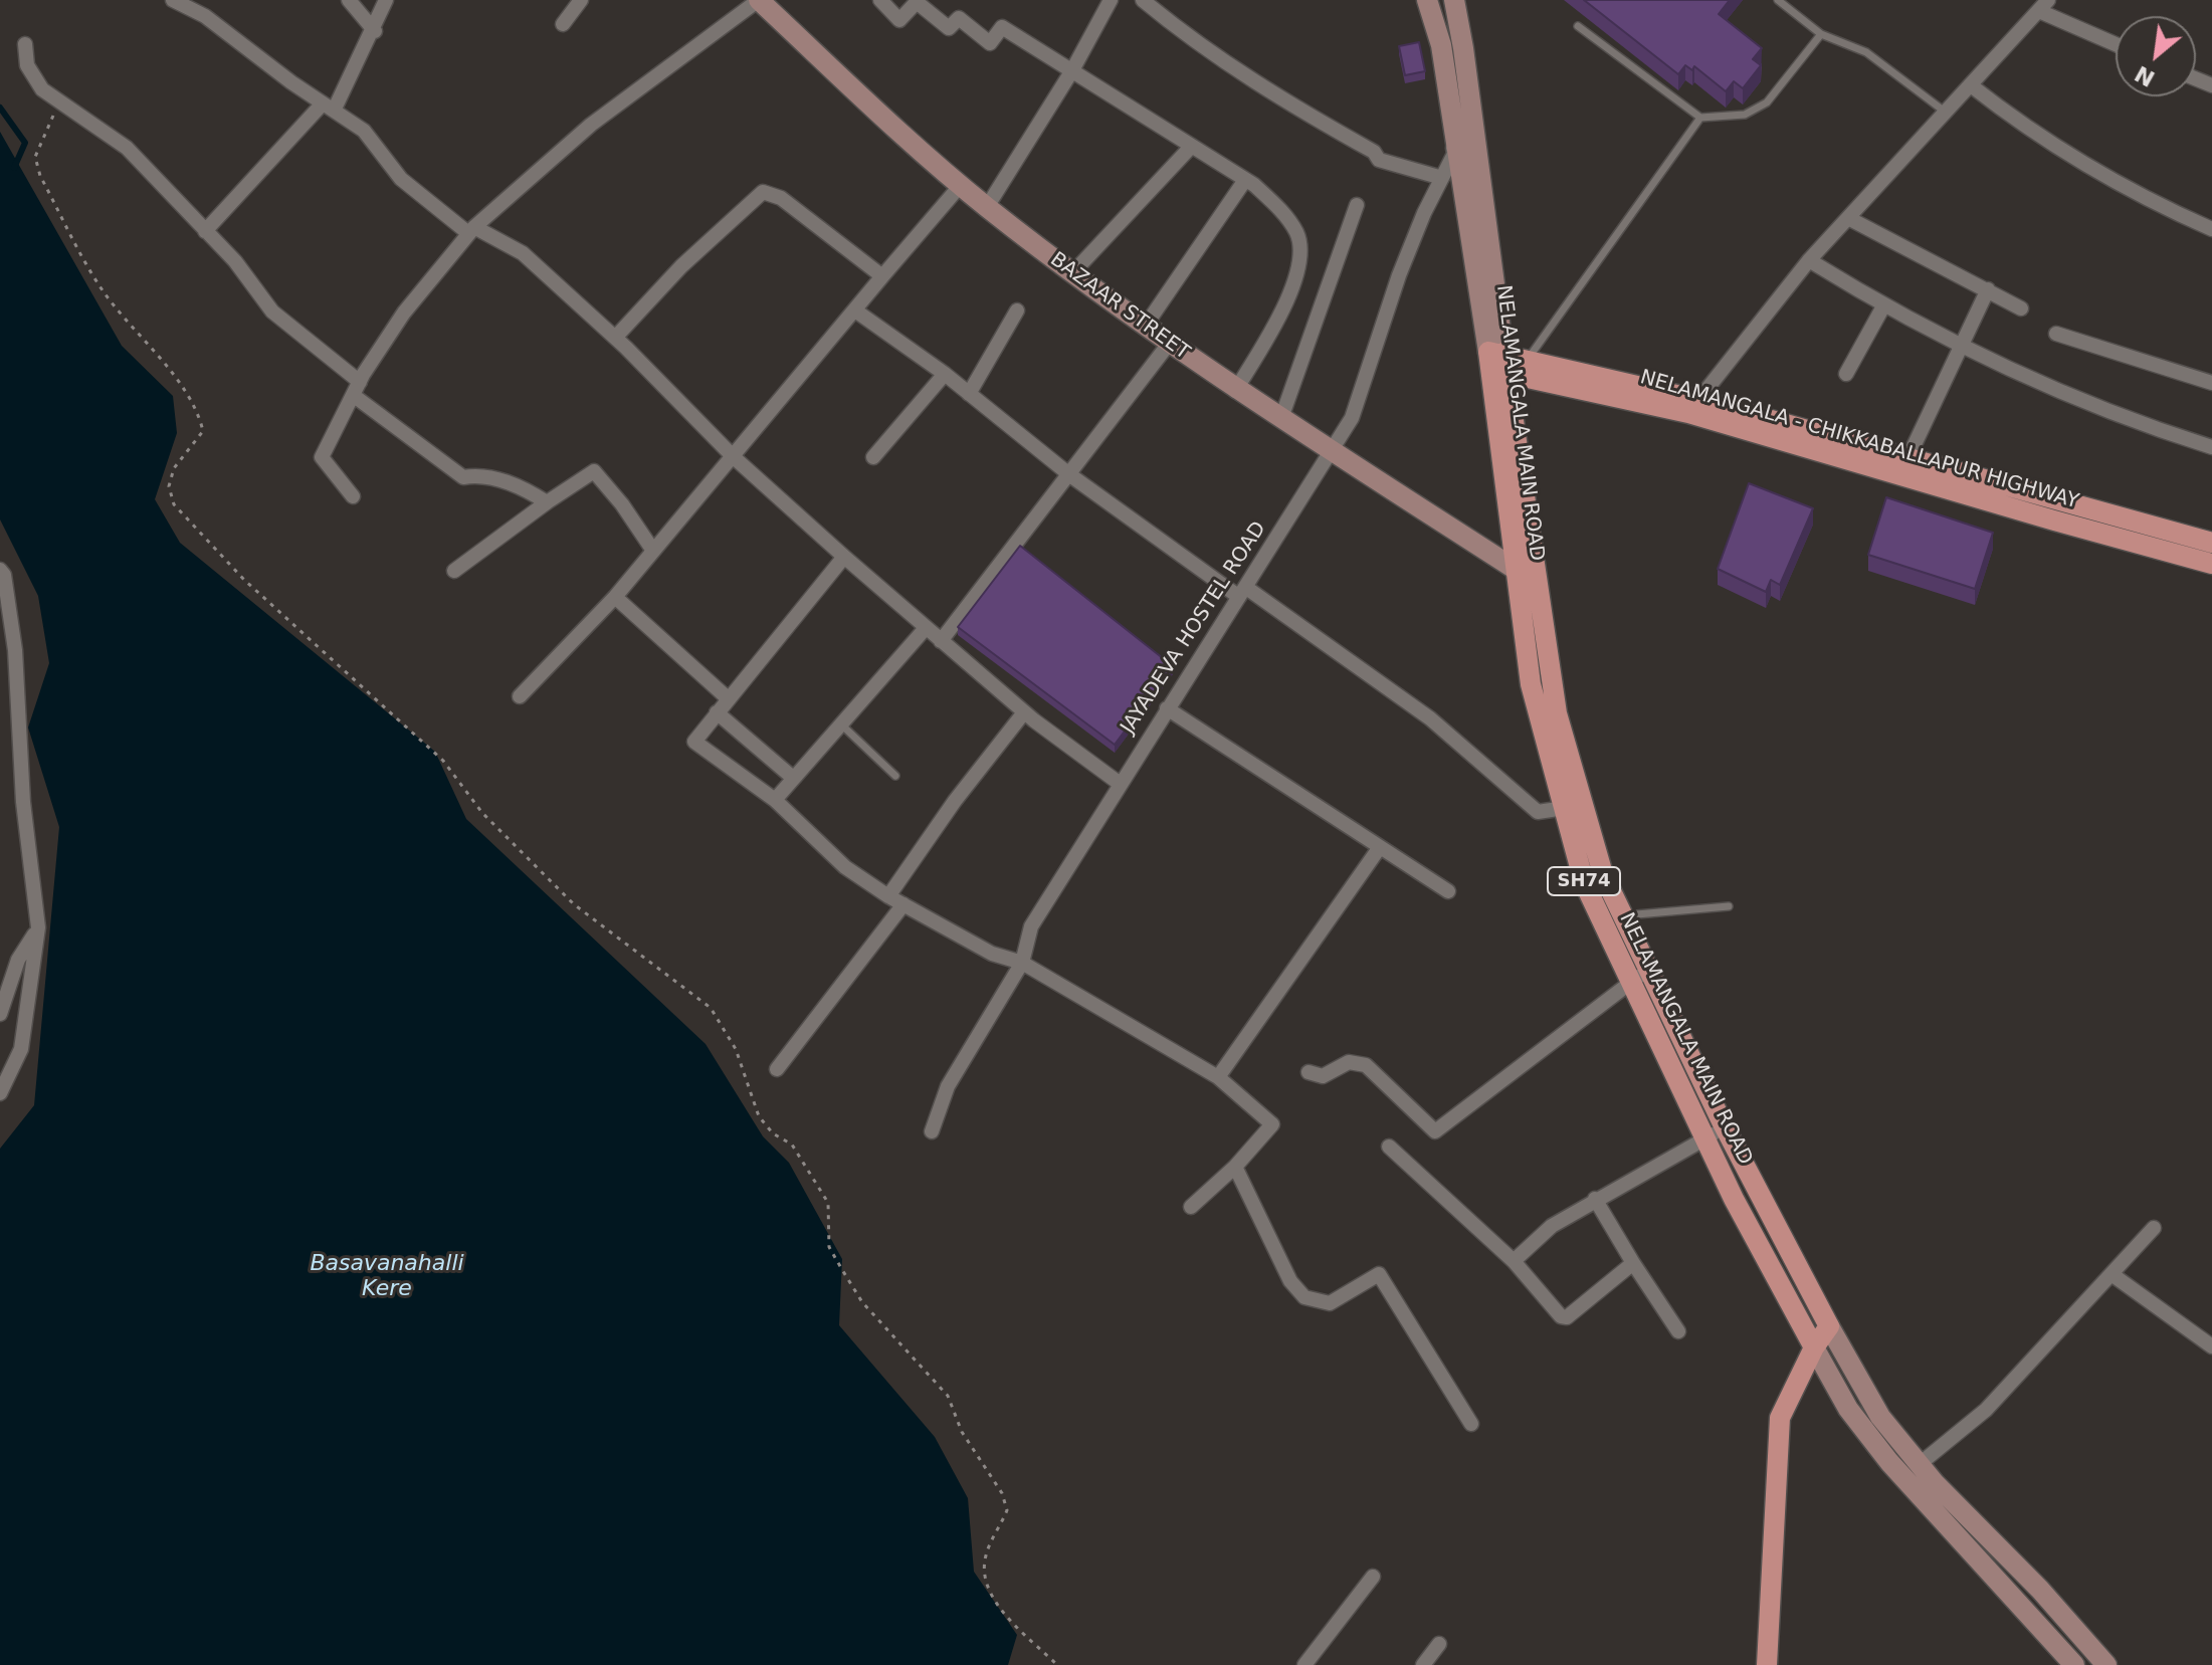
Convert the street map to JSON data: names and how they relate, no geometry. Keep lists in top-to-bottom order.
{
  "streets": {
    "main road": [
      "BAZAAR STREET",
      "NELAMANGALA MAIN ROAD",
      "NELAMANGALA - CHIKKABALLAPUR HIGHWAY",
      "SH74"
    ],
    "street": ["JAYADEVA HOSTEL ROAD"]
  },
  "crossings": [
    ["BAZAAR STREET", "NELAMANGALA MAIN ROAD"],
    ["BAZAAR STREET", "JAYADEVA HOSTEL ROAD"],
    ["NELAMANGALA MAIN ROAD", "NELAMANGALA - CHIKKABALLAPUR HIGHWAY"],
    ["NELAMANGALA MAIN ROAD", "JAYADEVA HOSTEL ROAD"],
    ["NELAMANGALA MAIN ROAD", "SH74"],
    ["NELAMANGALA - CHIKKABALLAPUR HIGHWAY", "SH74"]
  ],
  "water": ["Basavanahalli Kere"],
  "north": "bottom left"
}
